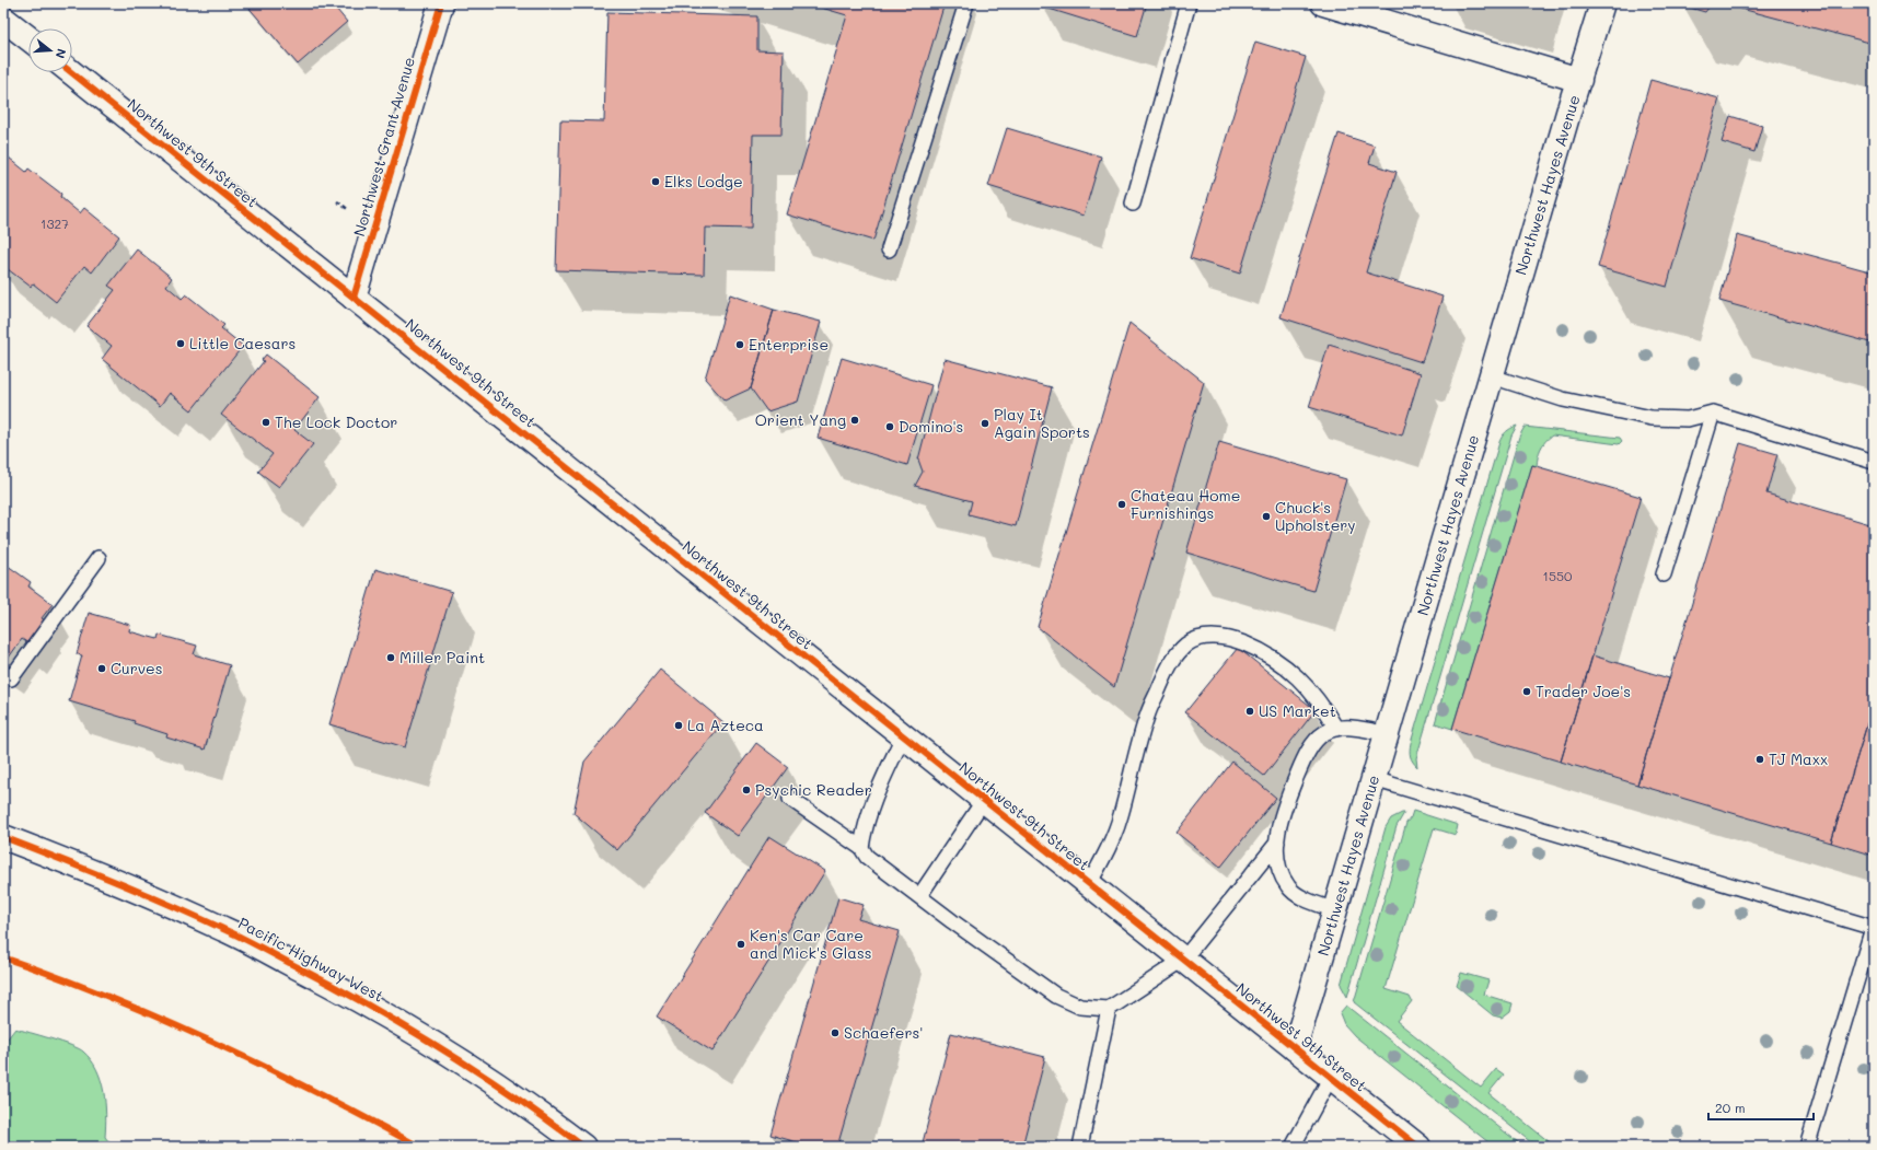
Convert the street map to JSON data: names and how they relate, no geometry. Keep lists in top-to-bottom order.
{
  "streets": {
    "main road": [
      "Northwest Grant Avenue",
      "Northwest 9th Street",
      "Northwest Hayes Avenue",
      "Pacific Highway West"
    ]
  },
  "crossings": [
    ["Northwest Grant Avenue", "Northwest 9th Street"],
    ["Northwest 9th Street", "Northwest Hayes Avenue"]
  ],
  "places": [
    "Elks Lodge",
    "Little Caesars",
    "Enterprise",
    "Orient Yang",
    "The Lock Doctor",
    "Play It Again Sports",
    "Domino's",
    "Chateau Home Furnishings",
    "Chuck's Upholstery",
    "Miller Paint",
    "Curves",
    "Trader Joe's",
    "US Market",
    "La Azteca",
    "TJ Maxx",
    "Psychic Reader",
    "Ken's Car Care and Mick's Glass",
    "Schaefers'"
  ],
  "house_numbers": ["1327", "1550"],
  "scale_bar": "20 m",
  "north": "right"
}
